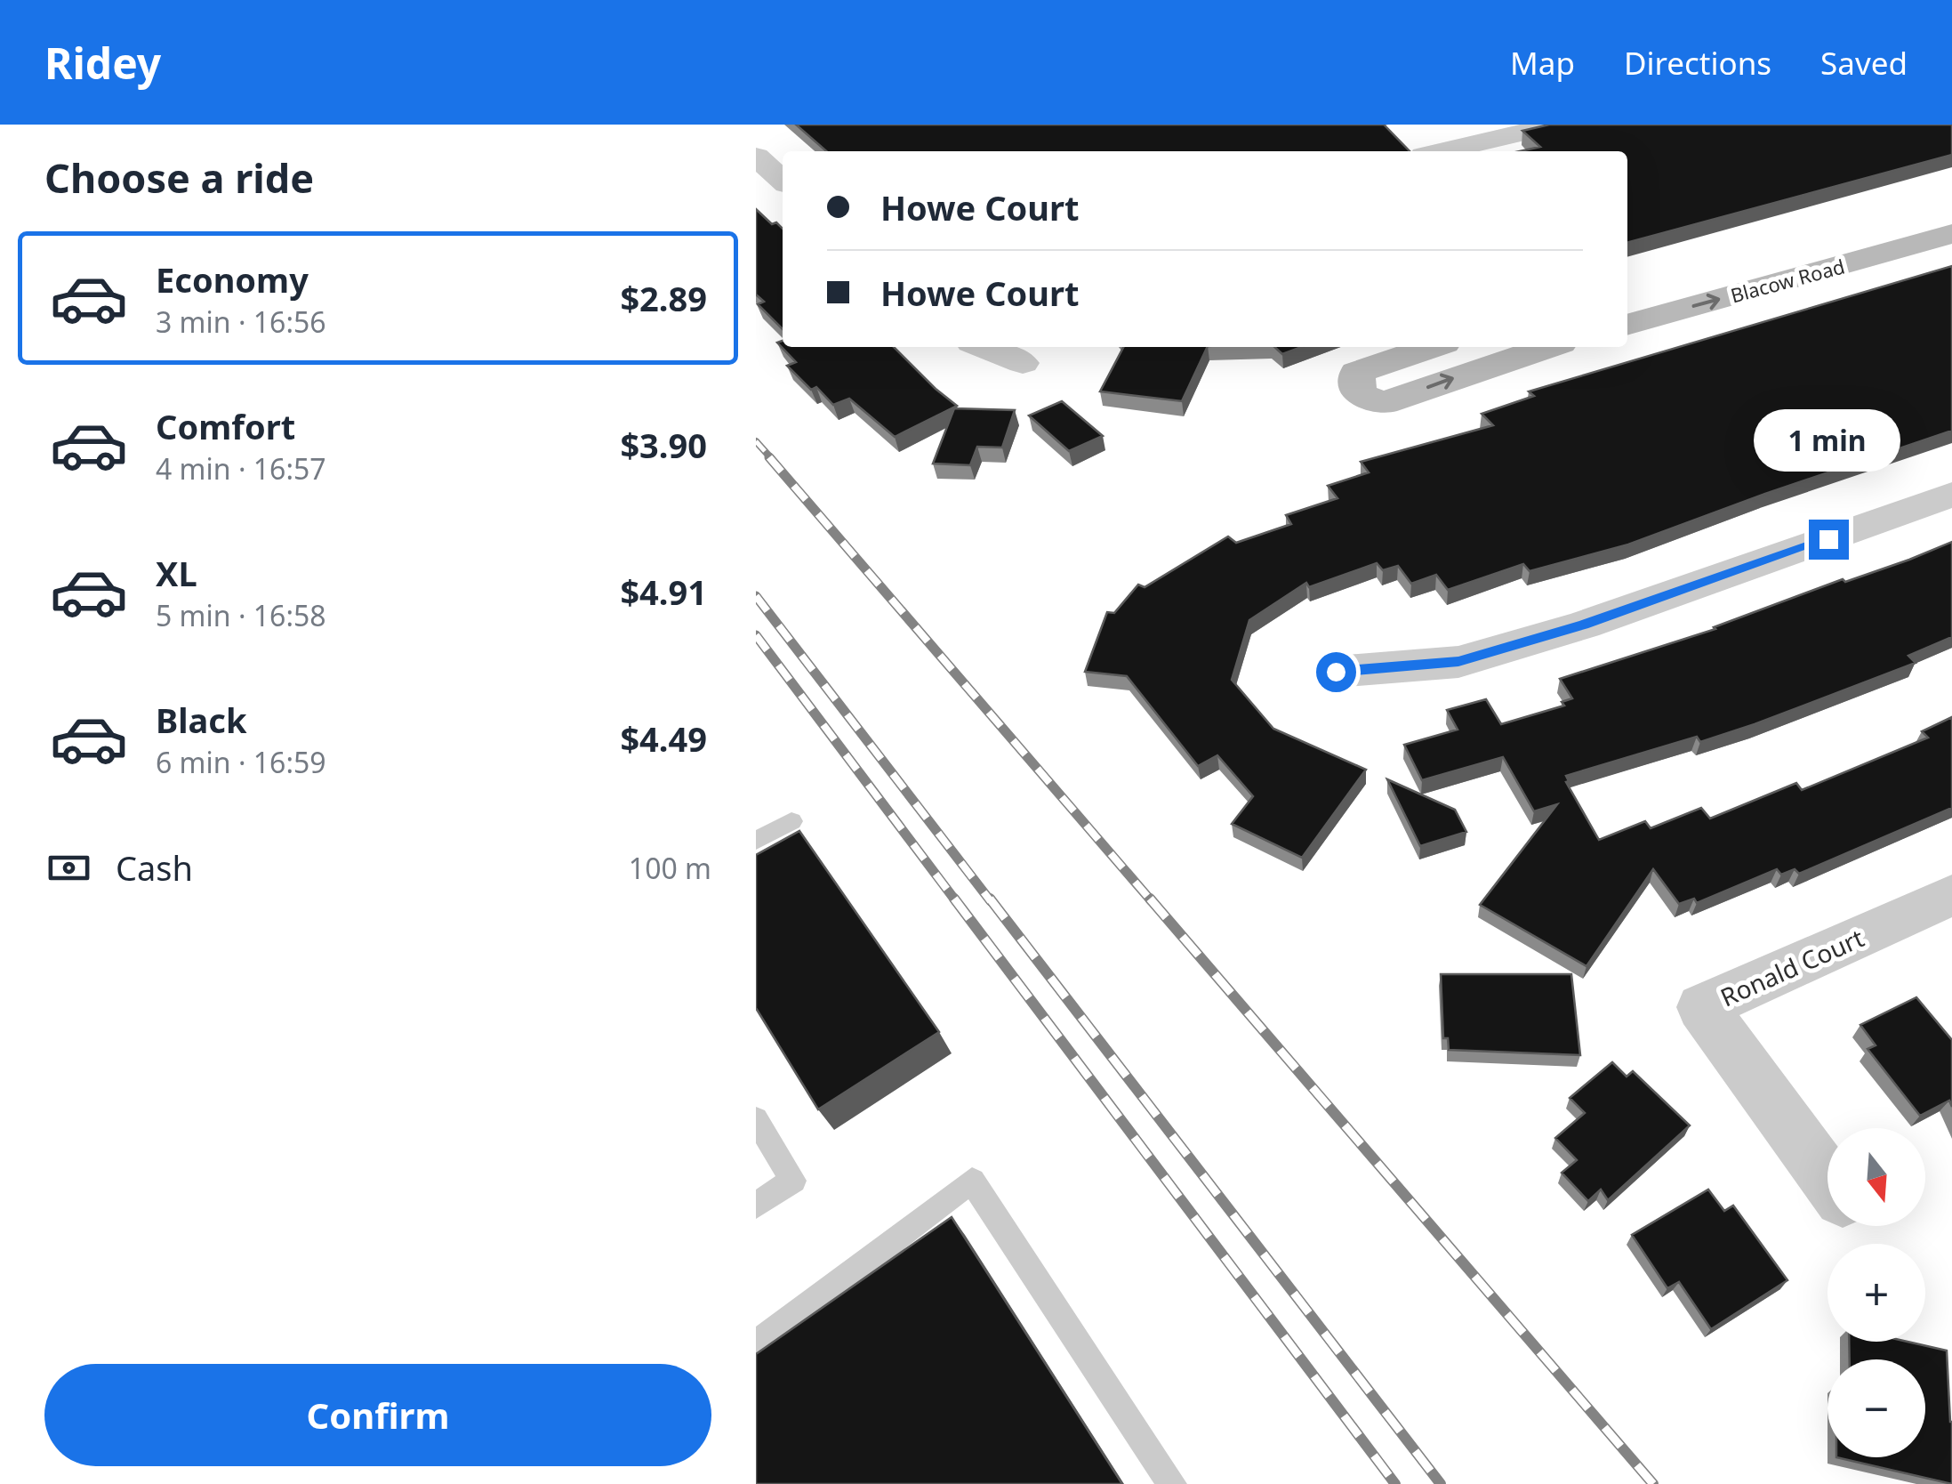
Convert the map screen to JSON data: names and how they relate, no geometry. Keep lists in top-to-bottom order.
{
  "streets": {
    "street": ["Blacow Road", "Ronald Court"]
  },
  "north": "bottom",
  "page": {
    "header": "Ridey",
    "nav": ["Map", "Directions", "Saved"],
    "heading": "Choose a ride",
    "banner": ["Howe Court", "Howe Court"],
    "list": [
      {
        "name": "Economy",
        "note": "3 min · 16:56",
        "value": "$2.89"
      },
      {
        "name": "Comfort",
        "note": "4 min · 16:57",
        "value": "$3.90"
      },
      {
        "name": "XL",
        "note": "5 min · 16:58",
        "value": "$4.91"
      },
      {
        "name": "Black",
        "note": "6 min · 16:59",
        "value": "$4.49"
      }
    ],
    "bubble": "1 min",
    "pay": ["Cash", "100 m"],
    "map_buttons": ["+", "−"],
    "buttons": "Confirm"
  }
}
